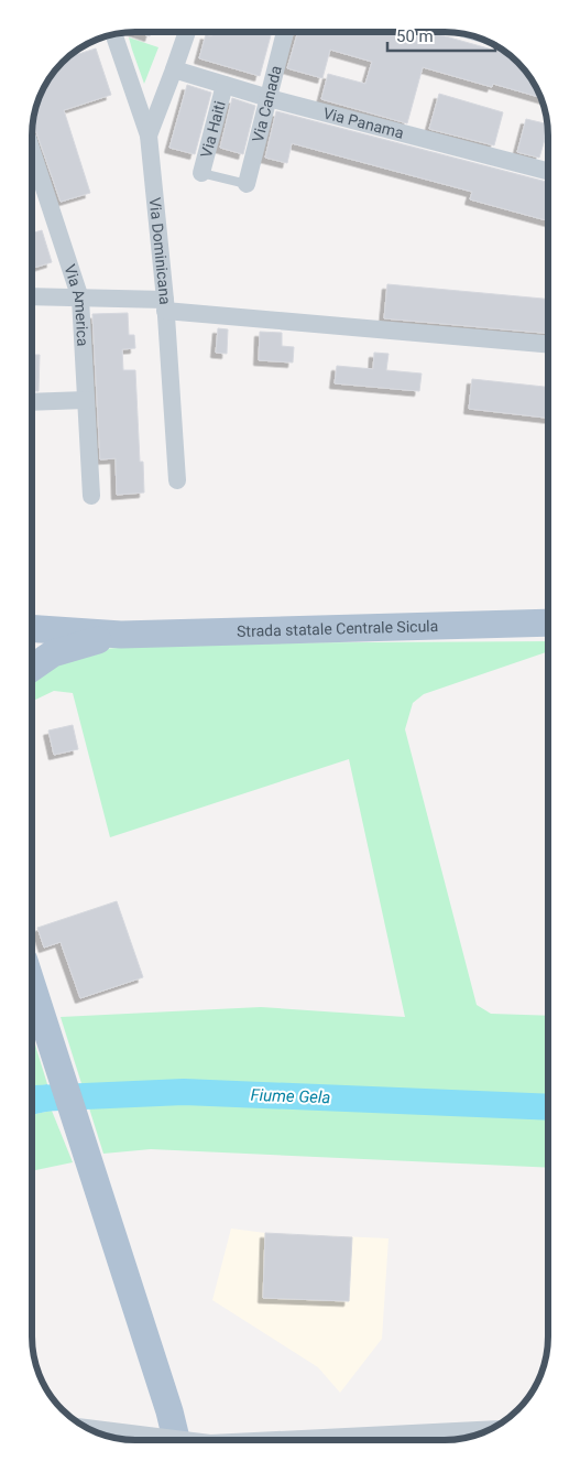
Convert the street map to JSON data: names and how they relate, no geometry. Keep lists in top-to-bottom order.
{
  "streets": {
    "main road": ["Strada statale Centrale Sicula"],
    "street": [
      "Via Canada",
      "Via Panama",
      "Via Haiti",
      "Via Dominicana",
      "Via America"
    ]
  },
  "crossings": [
    ["Via Canada", "Via Panama"],
    ["Via Panama", "Via Haiti"]
  ],
  "water": ["Fiume Gela"],
  "scale_bar": "50 m"
}
